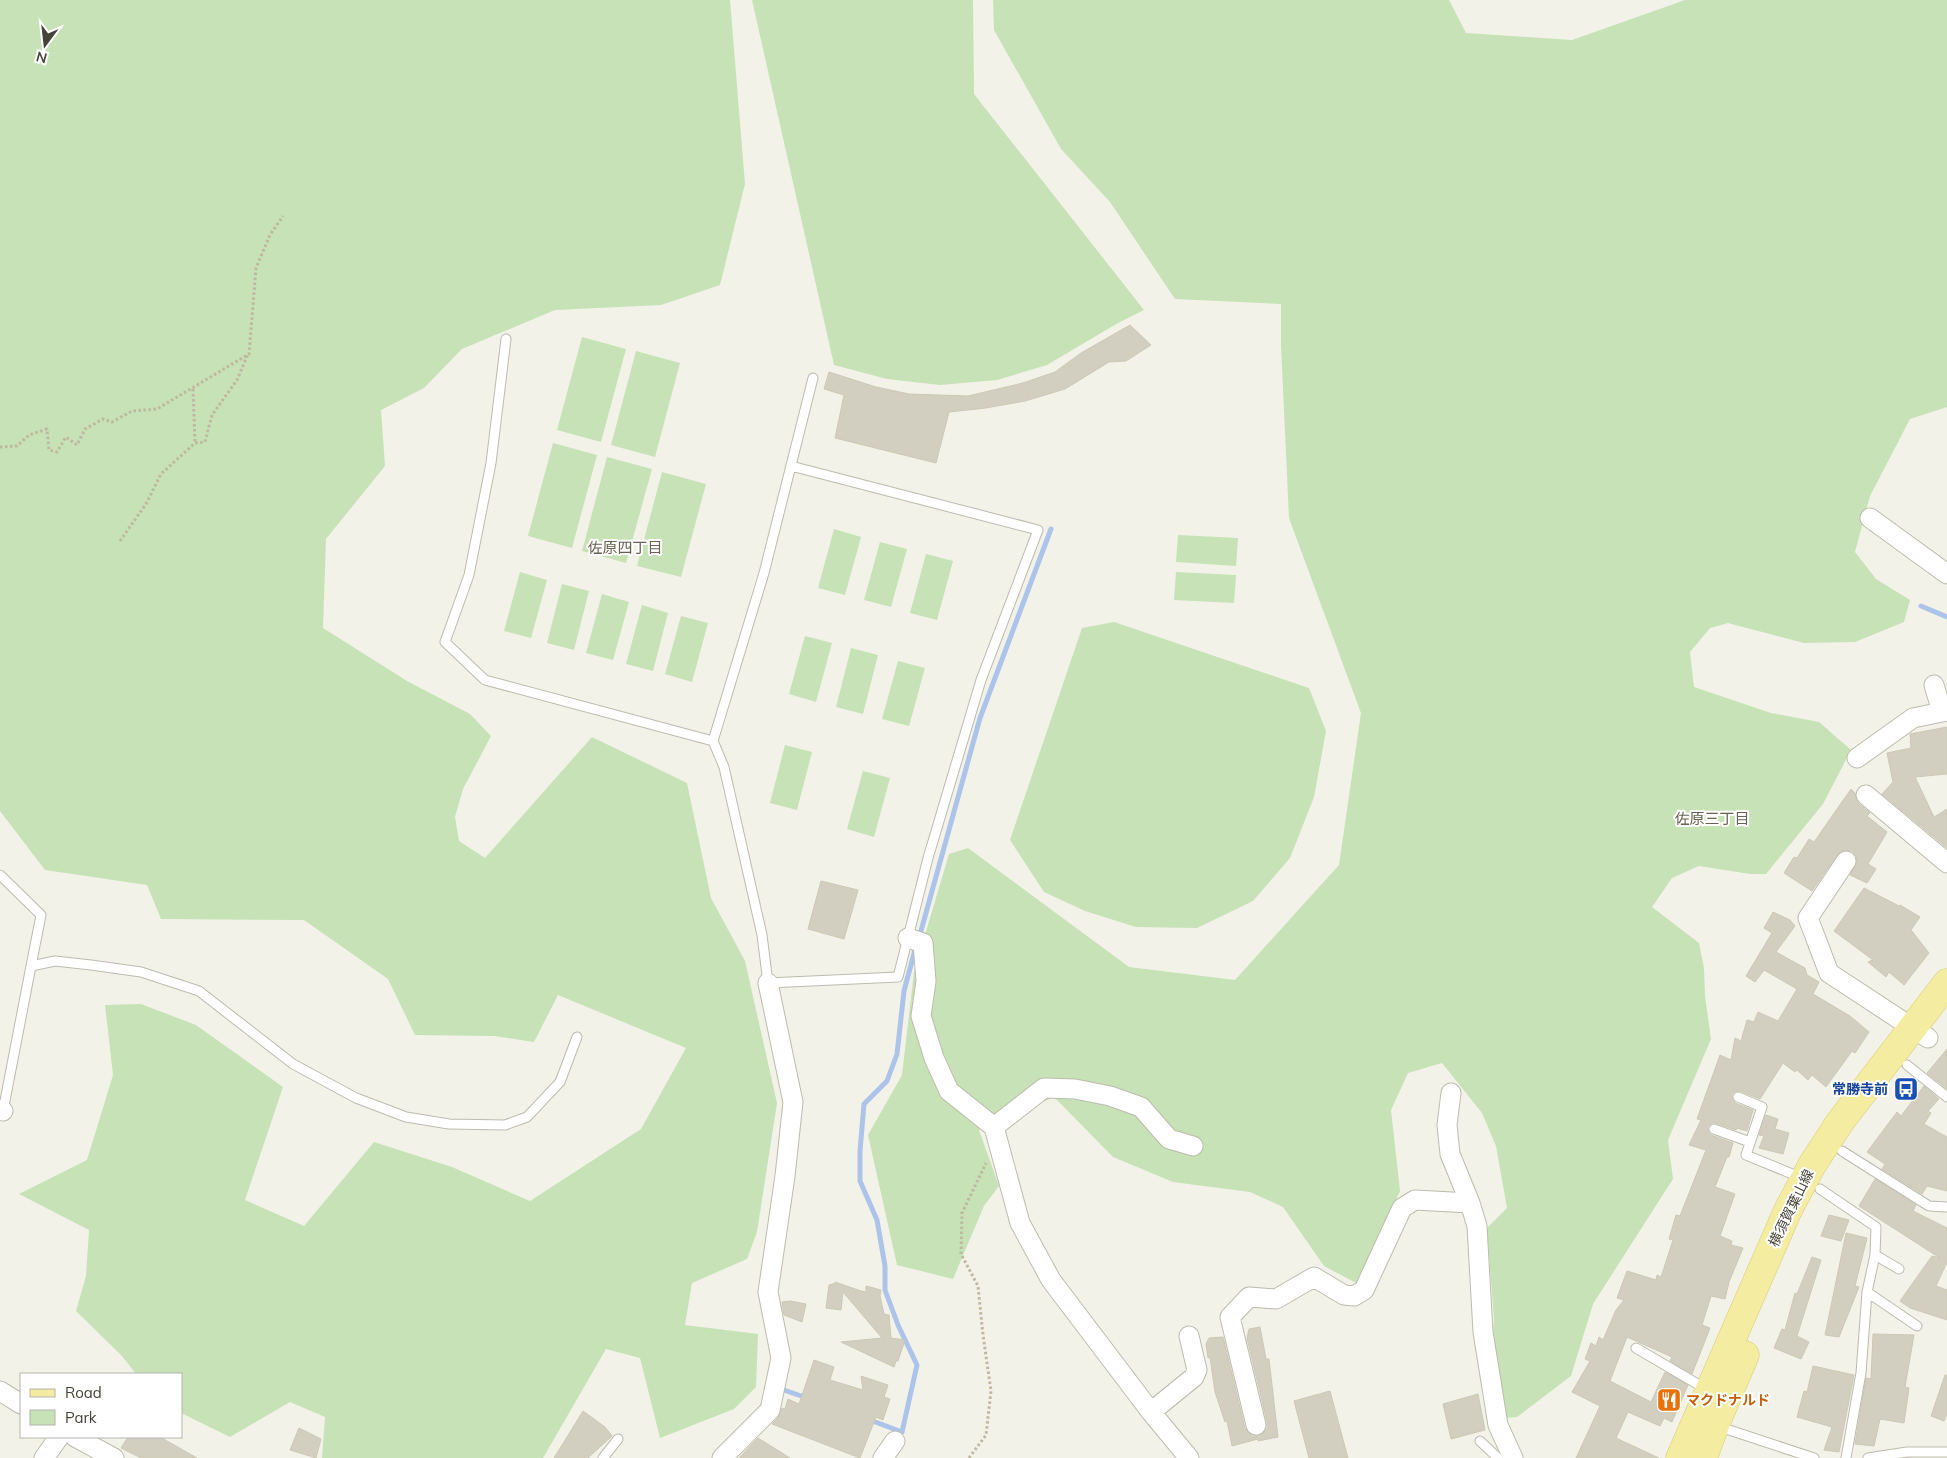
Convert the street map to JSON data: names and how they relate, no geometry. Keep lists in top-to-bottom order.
{
  "streets": {
    "main road": ["横須賀葉山線"]
  },
  "districts": ["佐原四丁目", "佐原三丁目"],
  "places": {
    "bus stop": ["常勝寺前"],
    "restaurant": ["マクドナルド"]
  },
  "legend": ["Road", "Park"],
  "north": "bottom"
}
